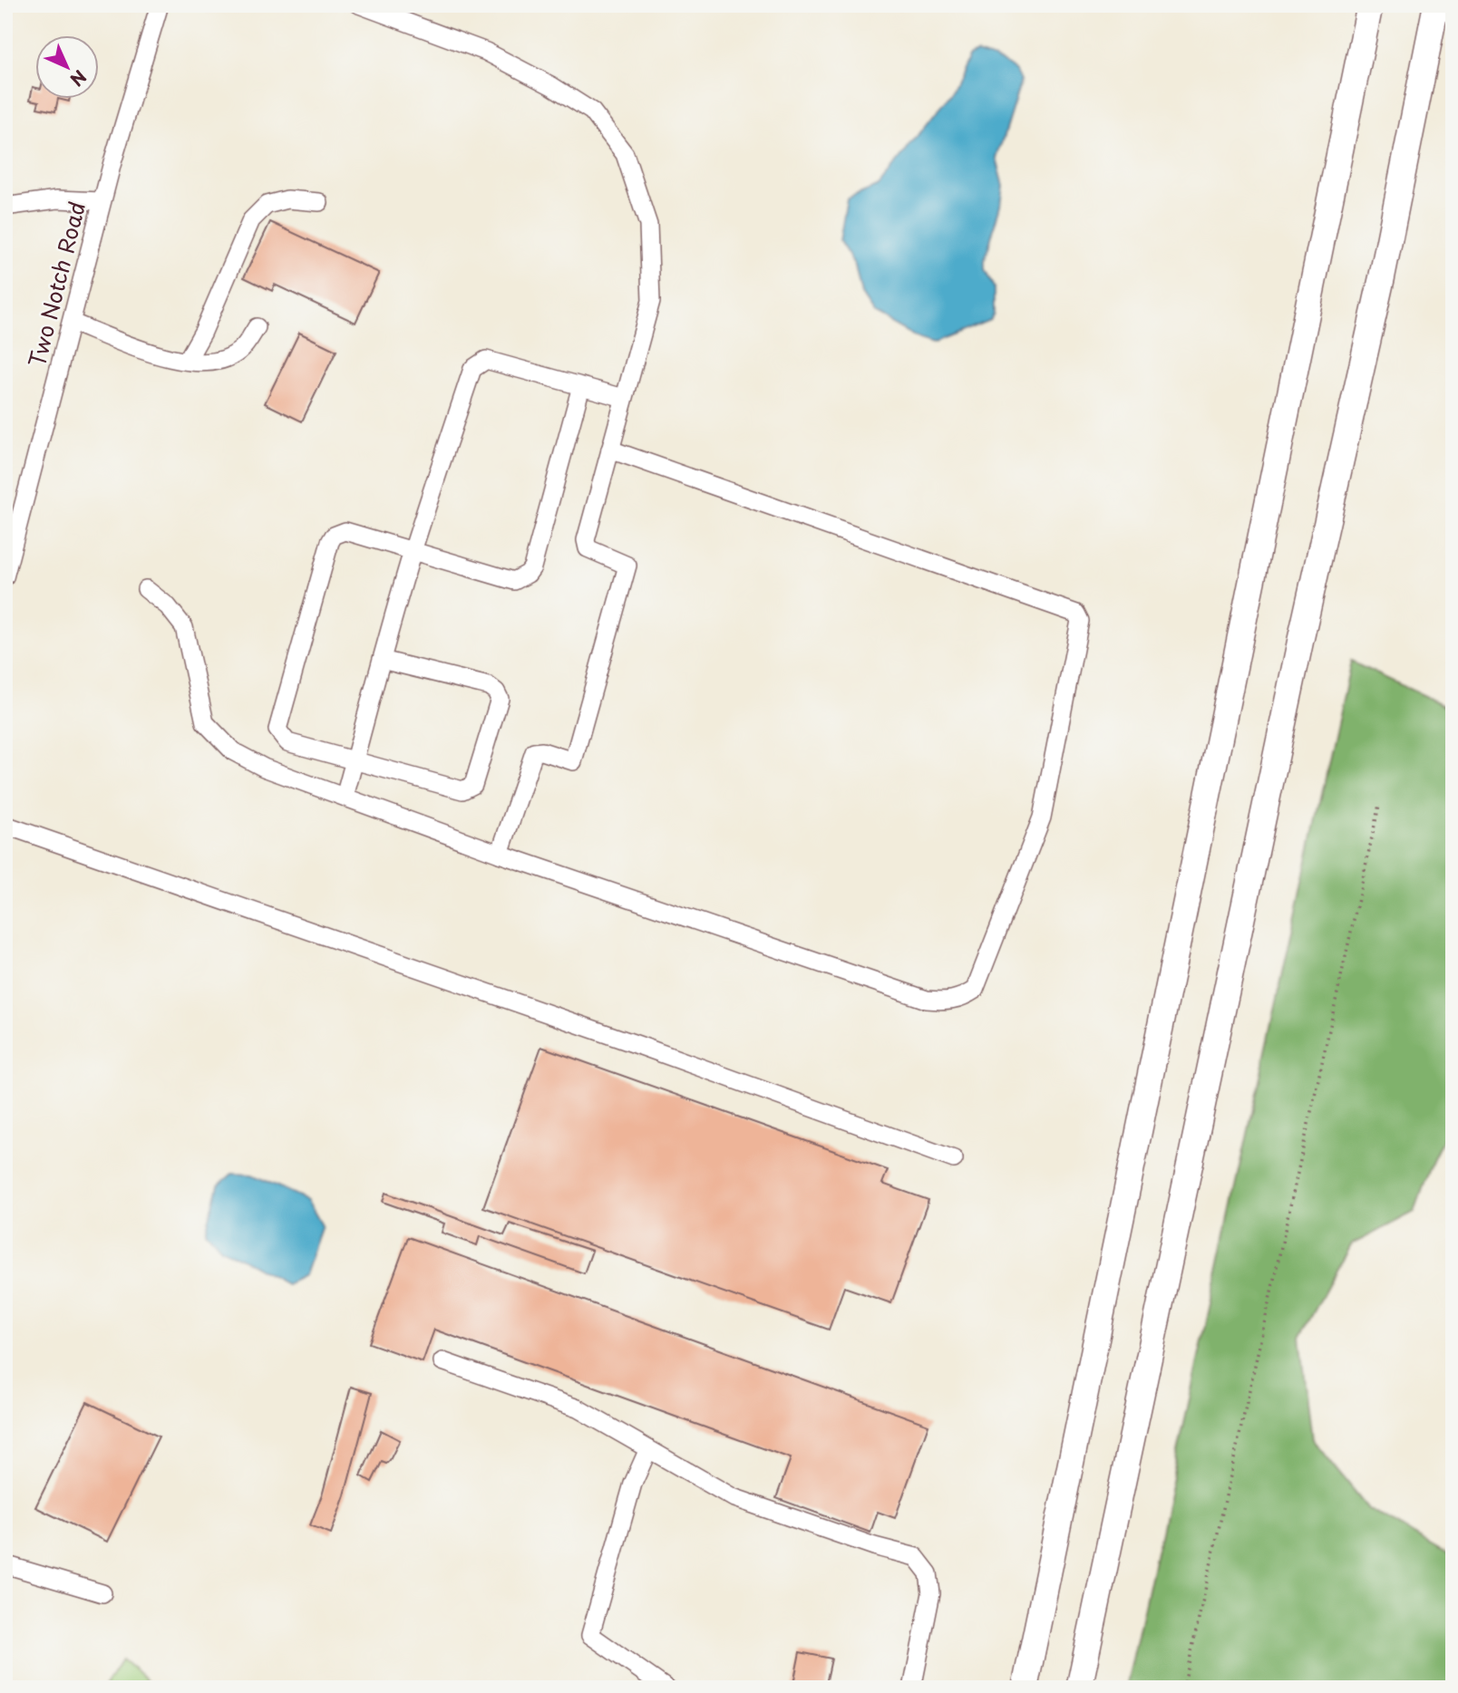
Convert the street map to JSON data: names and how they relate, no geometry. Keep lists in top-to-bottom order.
{
  "streets": {
    "street": ["Two Notch Road"]
  },
  "north": "bottom right"
}
